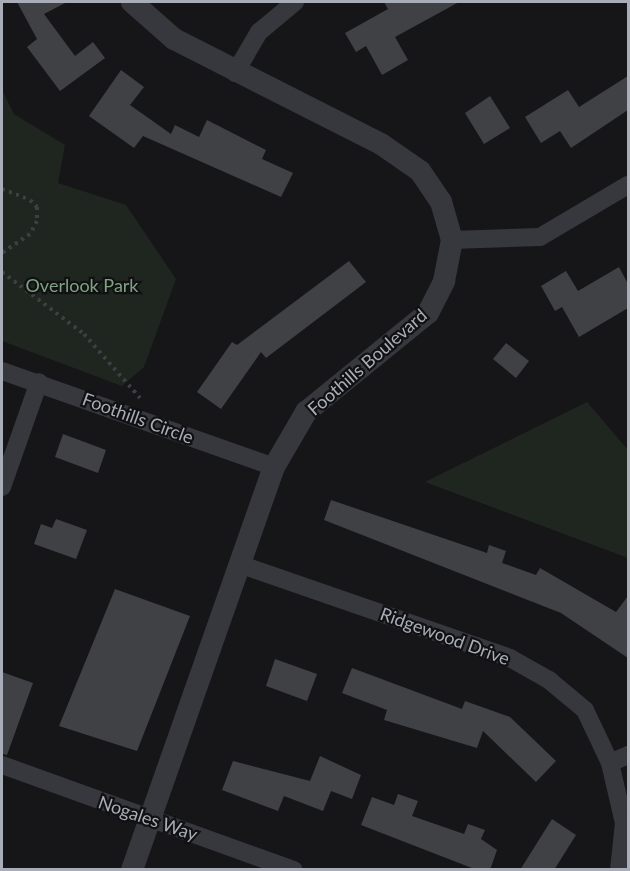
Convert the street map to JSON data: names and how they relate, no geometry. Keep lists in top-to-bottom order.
{
  "streets": {
    "street": [
      "Foothills Boulevard",
      "Foothills Circle",
      "Ridgewood Drive",
      "Nogales Way"
    ]
  },
  "crossings": [
    ["Foothills Boulevard", "Foothills Circle"],
    ["Foothills Boulevard", "Ridgewood Drive"],
    ["Foothills Boulevard", "Nogales Way"]
  ],
  "parks": ["Overlook Park"]
}
